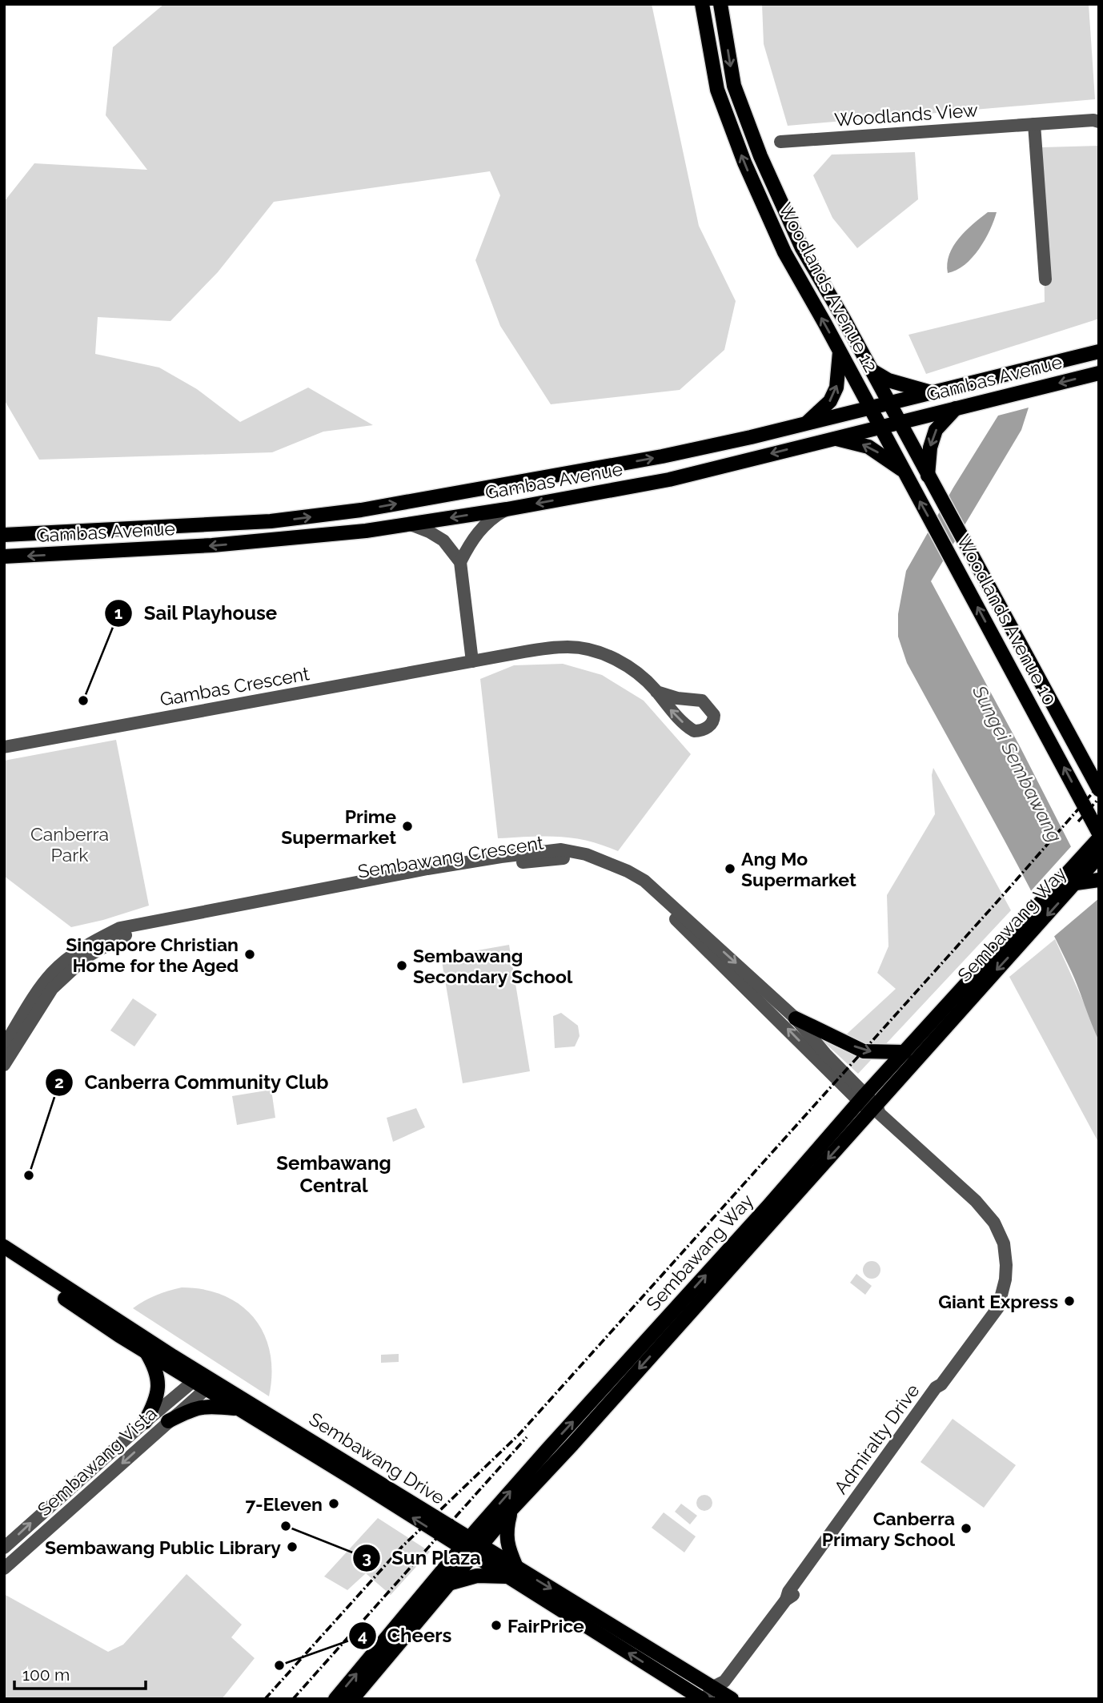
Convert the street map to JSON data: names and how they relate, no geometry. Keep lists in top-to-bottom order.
{
  "streets": {
    "main road": [
      "Woodlands Avenue 12",
      "Gambas Avenue",
      "Woodlands Avenue 10",
      "Sembawang Way",
      "Sembawang Drive"
    ],
    "street": [
      "Woodlands View",
      "Gambas Crescent",
      "Sembawang Crescent",
      "Admiralty Drive",
      "Sembawang Vista"
    ]
  },
  "crossings": [
    ["Woodlands Avenue 12", "Gambas Avenue"],
    ["Woodlands Avenue 12", "Woodlands Avenue 10"],
    ["Gambas Avenue", "Woodlands Avenue 10"],
    ["Sembawang Crescent", "Sembawang Way"],
    ["Sembawang Crescent", "Admiralty Drive"],
    ["Sembawang Way", "Admiralty Drive"],
    ["Sembawang Way", "Sembawang Drive"],
    ["Admiralty Drive", "Sembawang Drive"],
    ["Sembawang Drive", "Sembawang Vista"]
  ],
  "districts": ["Sembawang Central"],
  "water": ["Sungei Sembawang"],
  "parks": ["Canberra Park"],
  "places": [
    "Sail Playhouse",
    "Prime Supermarket",
    "Ang Mo Supermarket",
    "Singapore Christian Home for the Aged",
    "Sembawang Secondary School",
    "Canberra Community Club",
    "Giant Express",
    "7-Eleven",
    "Sun Plaza",
    "Canberra Primary School",
    "Sembawang Public Library",
    "FairPrice",
    "Cheers"
  ],
  "scale_bar": "100 m"
}
